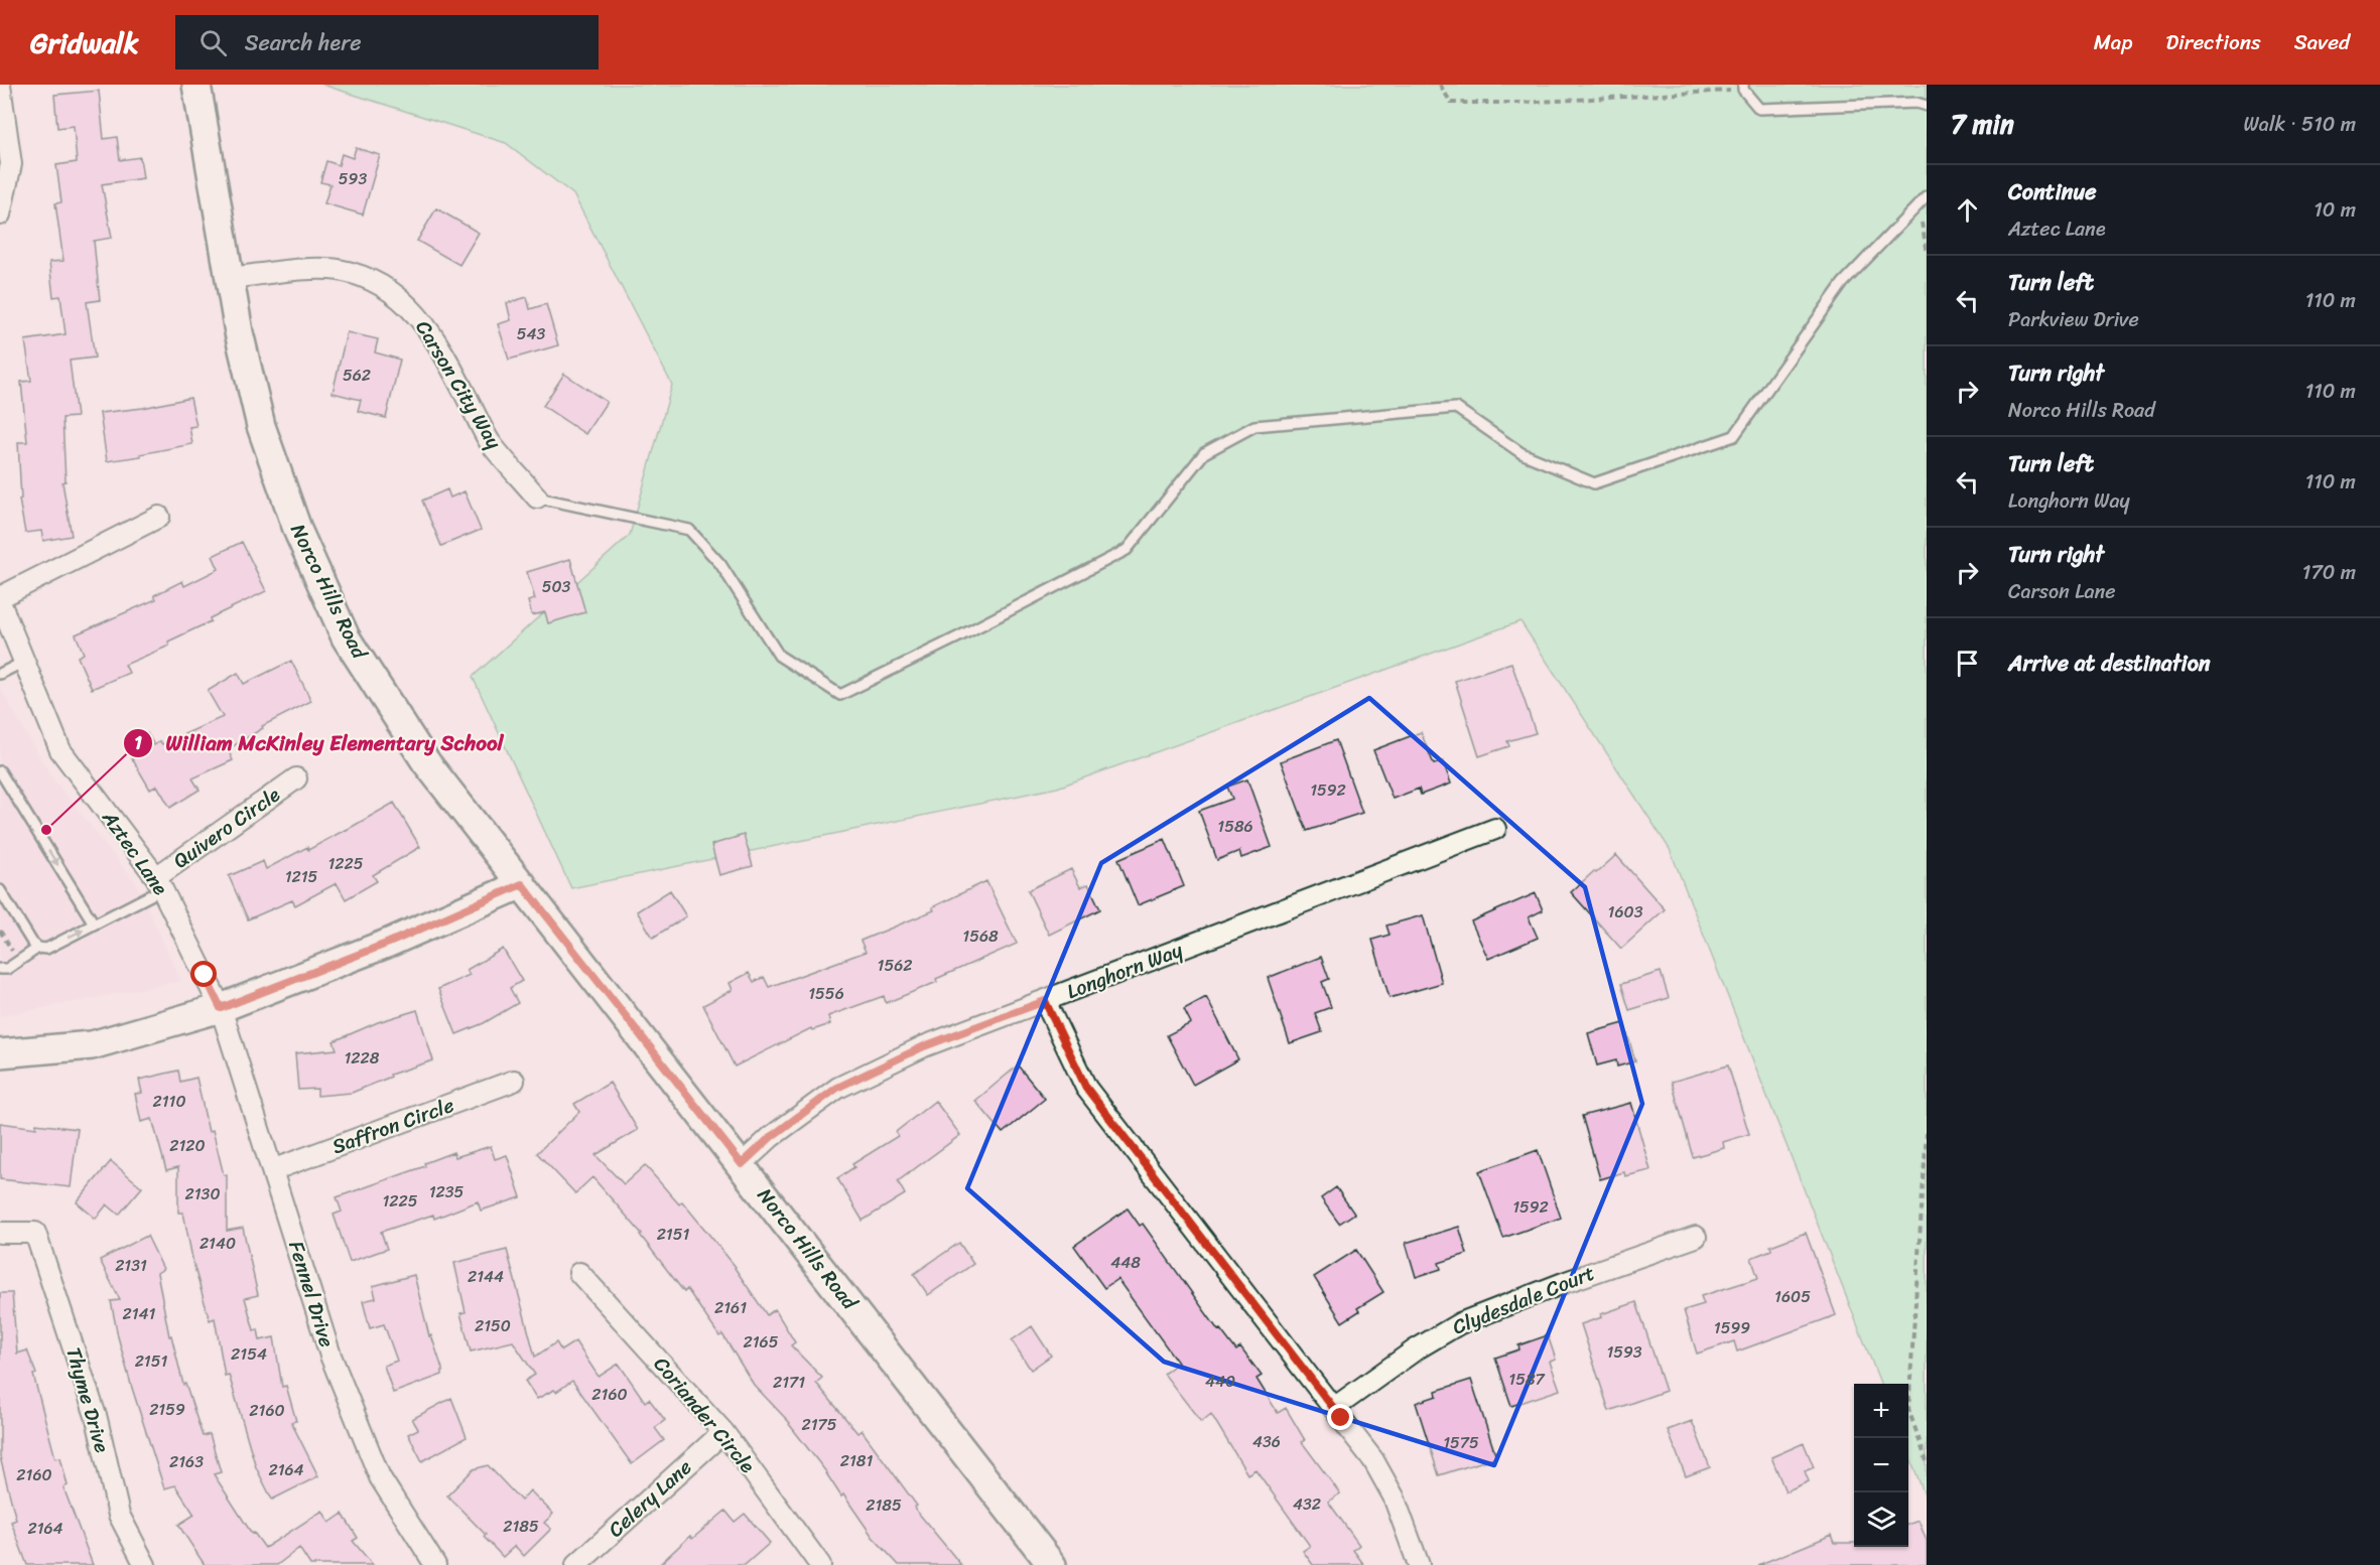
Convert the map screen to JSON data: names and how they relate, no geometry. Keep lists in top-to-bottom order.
{
  "streets": {
    "street": [
      "Carson City Way",
      "Norco Hills Road",
      "Quivero Circle",
      "Aztec Lane",
      "Longhorn Way",
      "Saffron Circle",
      "Fennel Drive",
      "Clydesdale Court",
      "Thyme Drive",
      "Coriander Circle",
      "Celery Lane"
    ]
  },
  "crossings": [
    ["Carson City Way", "Norco Hills Road"],
    ["Norco Hills Road", "Longhorn Way"],
    ["Quivero Circle", "Aztec Lane"],
    ["Aztec Lane", "Fennel Drive"],
    ["Saffron Circle", "Fennel Drive"],
    ["Coriander Circle", "Celery Lane"]
  ],
  "places": ["William McKinley Elementary School"],
  "house_numbers": [
    "593",
    "543",
    "562",
    "503",
    "1592",
    "1586",
    "1225",
    "1215",
    "1603",
    "1568",
    "1562",
    "1556",
    "1228",
    "2110",
    "2120",
    "1235",
    "2130",
    "1225",
    "1592",
    "2151",
    "2140",
    "448",
    "2131",
    "2144",
    "1605",
    "2161",
    "2141",
    "2150",
    "1599",
    "2165",
    "1593",
    "2154",
    "2151",
    "1587",
    "440",
    "2171",
    "2160",
    "2159",
    "2160",
    "2175",
    "436",
    "1575",
    "2181",
    "2163",
    "2164",
    "2160",
    "432",
    "2185",
    "2185",
    "2164"
  ],
  "page": {
    "header": "Gridwalk",
    "search": "Search here",
    "nav": ["Map", "Directions", "Saved"],
    "heading": ["7 min", "Walk · 510 m"],
    "list": [
      ["Continue", "Aztec Lane", "10 m"],
      ["Turn left", "Parkview Drive", "110 m"],
      ["Turn right", "Norco Hills Road", "110 m"],
      ["Turn left", "Longhorn Way", "110 m"],
      ["Turn right", "Carson Lane", "170 m"],
      "Arrive at destination"
    ],
    "map_buttons": ["+", "−"]
  }
}
